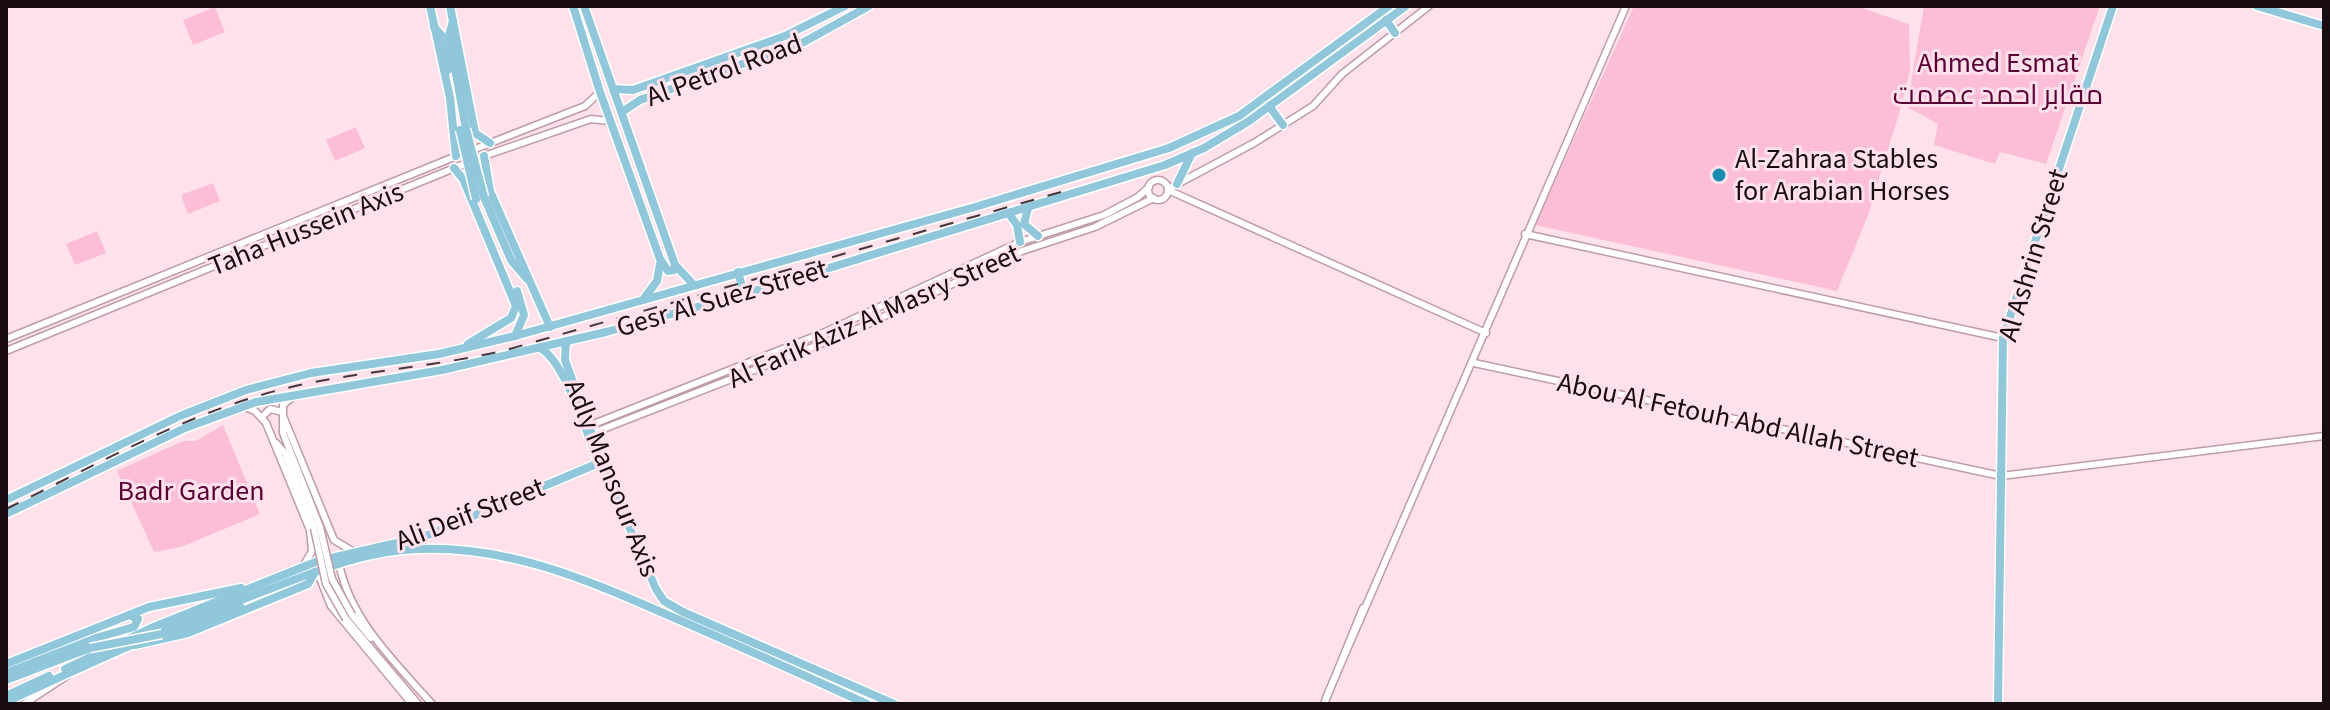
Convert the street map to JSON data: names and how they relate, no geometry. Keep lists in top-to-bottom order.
{
  "streets": {
    "main road": [
      "Al Petrol Road",
      "Al Ashrin Street",
      "Gesr Al Suez Street",
      "Adly Mansour Axis",
      "Ali Deif Street"
    ],
    "street": ["Taha Hussein Axis", "Al Farik Aziz Al Masry Street", "Abou Al Fetouh Abd Allah Street"]
  },
  "crossings": [
    ["Al Ashrin Street", "Abou Al Fetouh Abd Allah Street"],
    ["Gesr Al Suez Street", "Adly Mansour Axis"],
    ["Al Farik Aziz Al Masry Street", "Adly Mansour Axis"],
    ["Adly Mansour Axis", "Ali Deif Street"]
  ],
  "parks": ["Ahmed Esmat مقابر احمد عصمت", "Badr Garden"],
  "places": ["Al-Zahraa Stables for Arabian Horses"]
}
